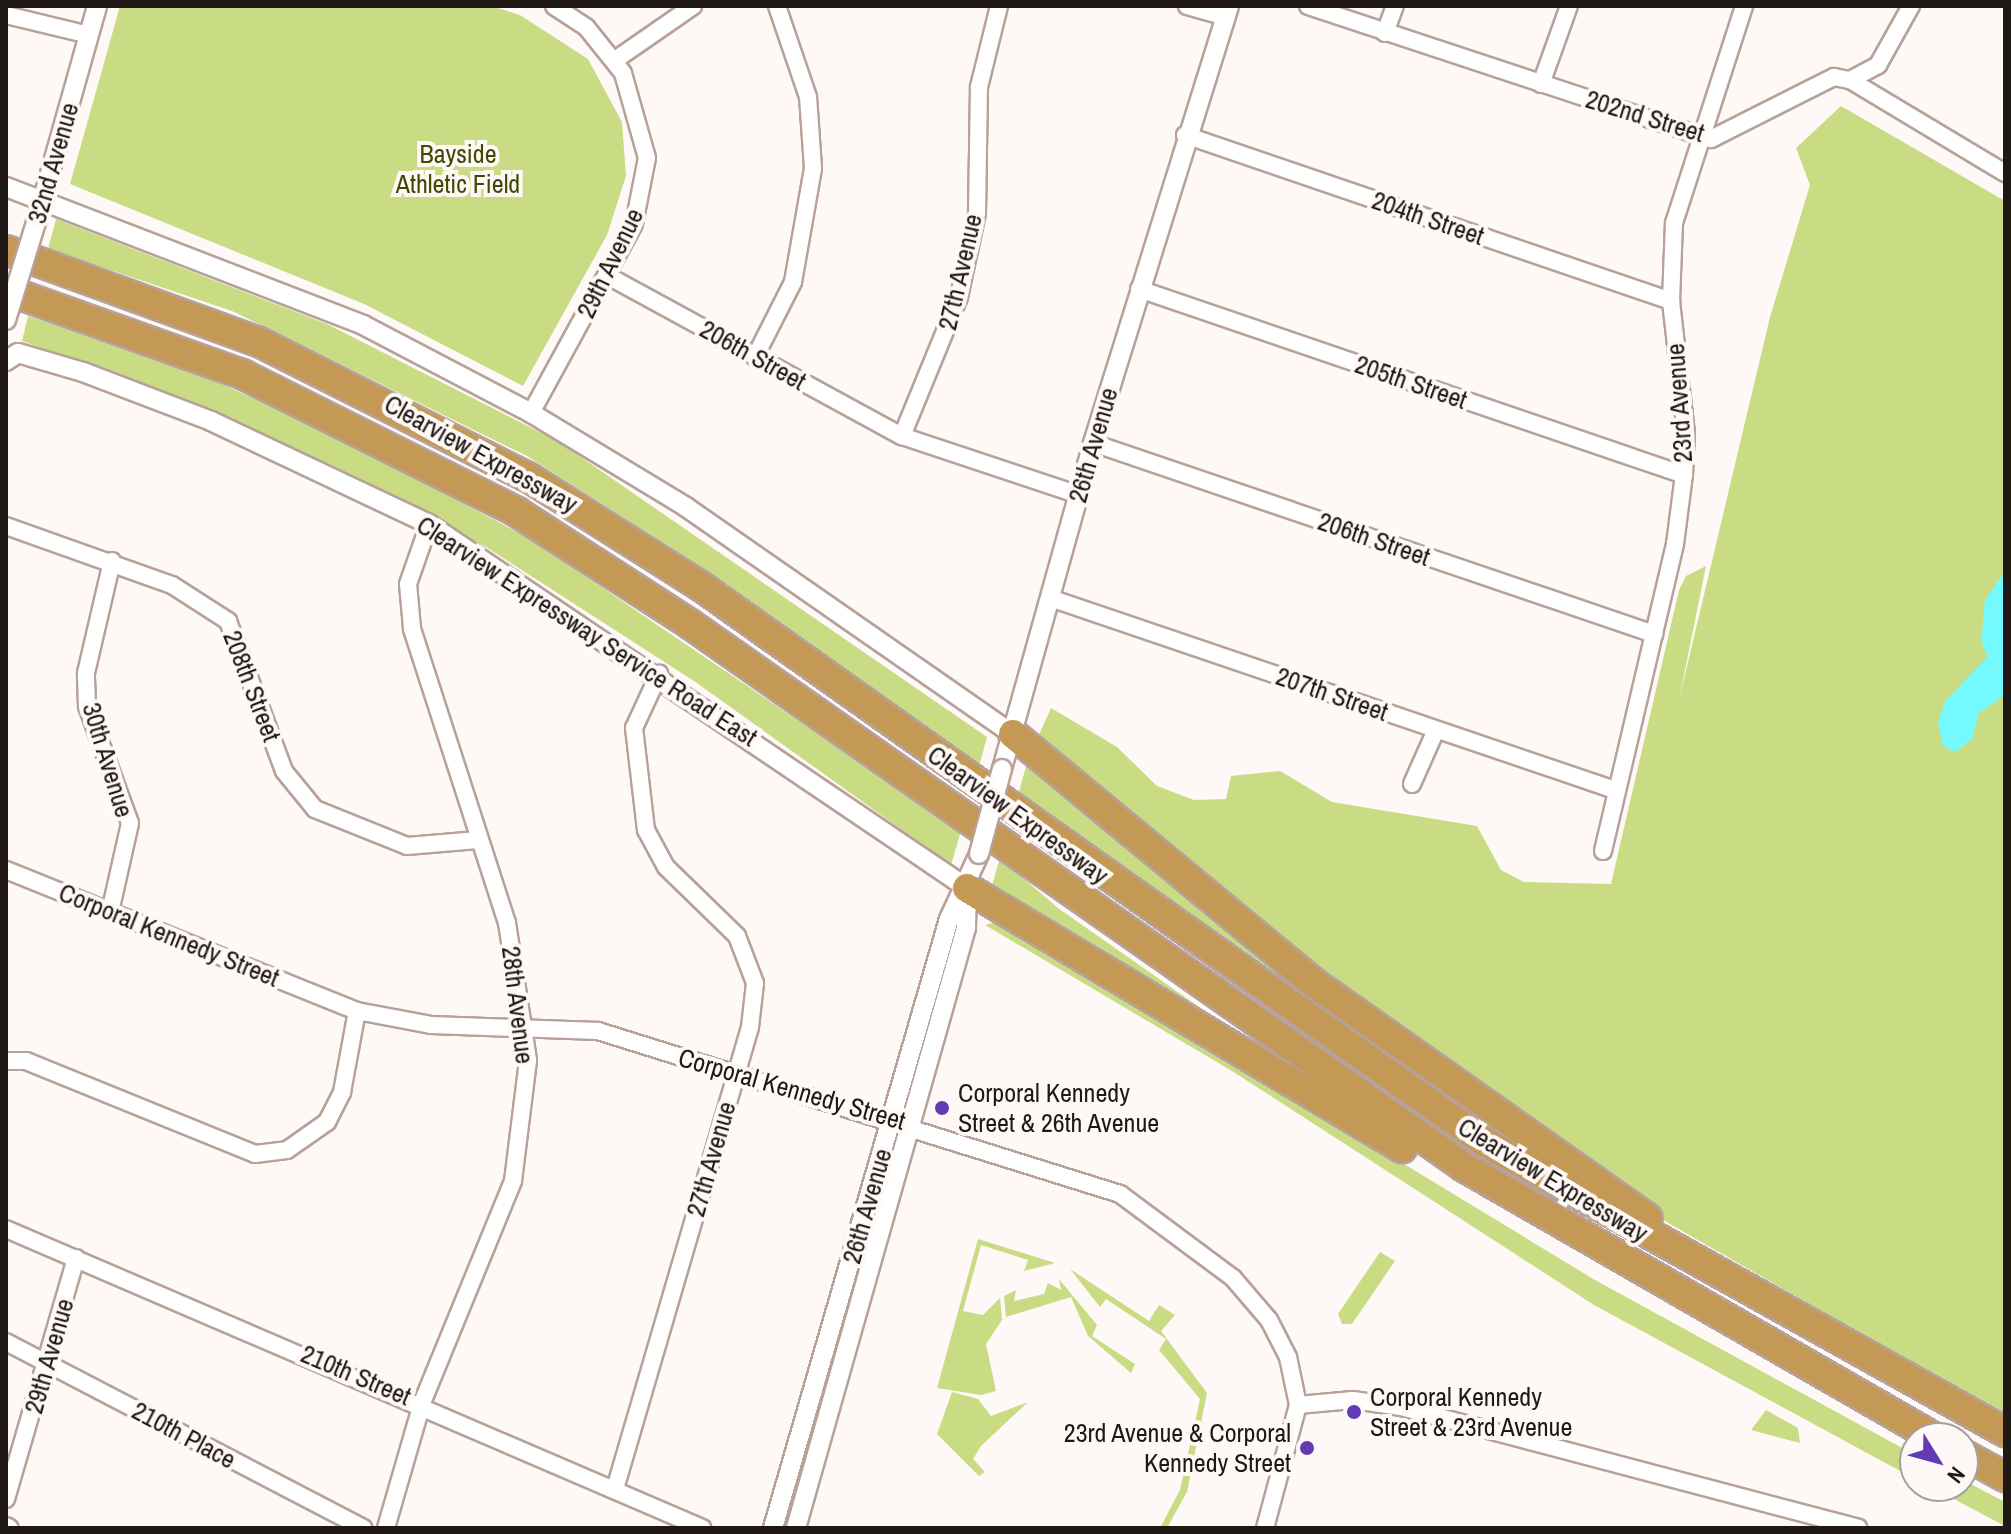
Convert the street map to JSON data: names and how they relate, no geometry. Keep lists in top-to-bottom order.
{
  "streets": {
    "highway": ["Clearview Expressway"],
    "street": [
      "202nd Street",
      "32nd Avenue",
      "204th Street",
      "29th Avenue",
      "27th Avenue",
      "206th Street",
      "205th Street",
      "23rd Avenue",
      "26th Avenue",
      "Clearview Expressway Service Road East",
      "208th Street",
      "207th Street",
      "30th Avenue",
      "Corporal Kennedy Street",
      "28th Avenue",
      "210th Street",
      "210th Place"
    ]
  },
  "crossings": [
    ["202nd Street", "23rd Avenue"],
    ["204th Street", "23rd Avenue"],
    ["204th Street", "26th Avenue"],
    ["29th Avenue", "206th Street"],
    ["29th Avenue", "210th Street"],
    ["29th Avenue", "210th Place"],
    ["27th Avenue", "206th Street"],
    ["27th Avenue", "Clearview Expressway Service Road East"],
    ["27th Avenue", "Corporal Kennedy Street"],
    ["27th Avenue", "210th Street"],
    ["206th Street", "23rd Avenue"],
    ["206th Street", "26th Avenue"],
    ["205th Street", "23rd Avenue"],
    ["205th Street", "26th Avenue"],
    ["23rd Avenue", "207th Street"],
    ["26th Avenue", "Clearview Expressway Service Road East"],
    ["26th Avenue", "207th Street"],
    ["26th Avenue", "Corporal Kennedy Street"],
    ["Clearview Expressway Service Road East", "28th Avenue"],
    ["208th Street", "30th Avenue"],
    ["208th Street", "28th Avenue"],
    ["30th Avenue", "Corporal Kennedy Street"],
    ["Corporal Kennedy Street", "28th Avenue"],
    ["28th Avenue", "210th Street"]
  ],
  "parks": ["Bayside Athletic Field"],
  "places": ["Corporal Kennedy Street & 26th Avenue", "Corporal Kennedy Street & 23rd Avenue", "23rd Avenue & Corporal Kennedy Street"],
  "north": "bottom right"
}
